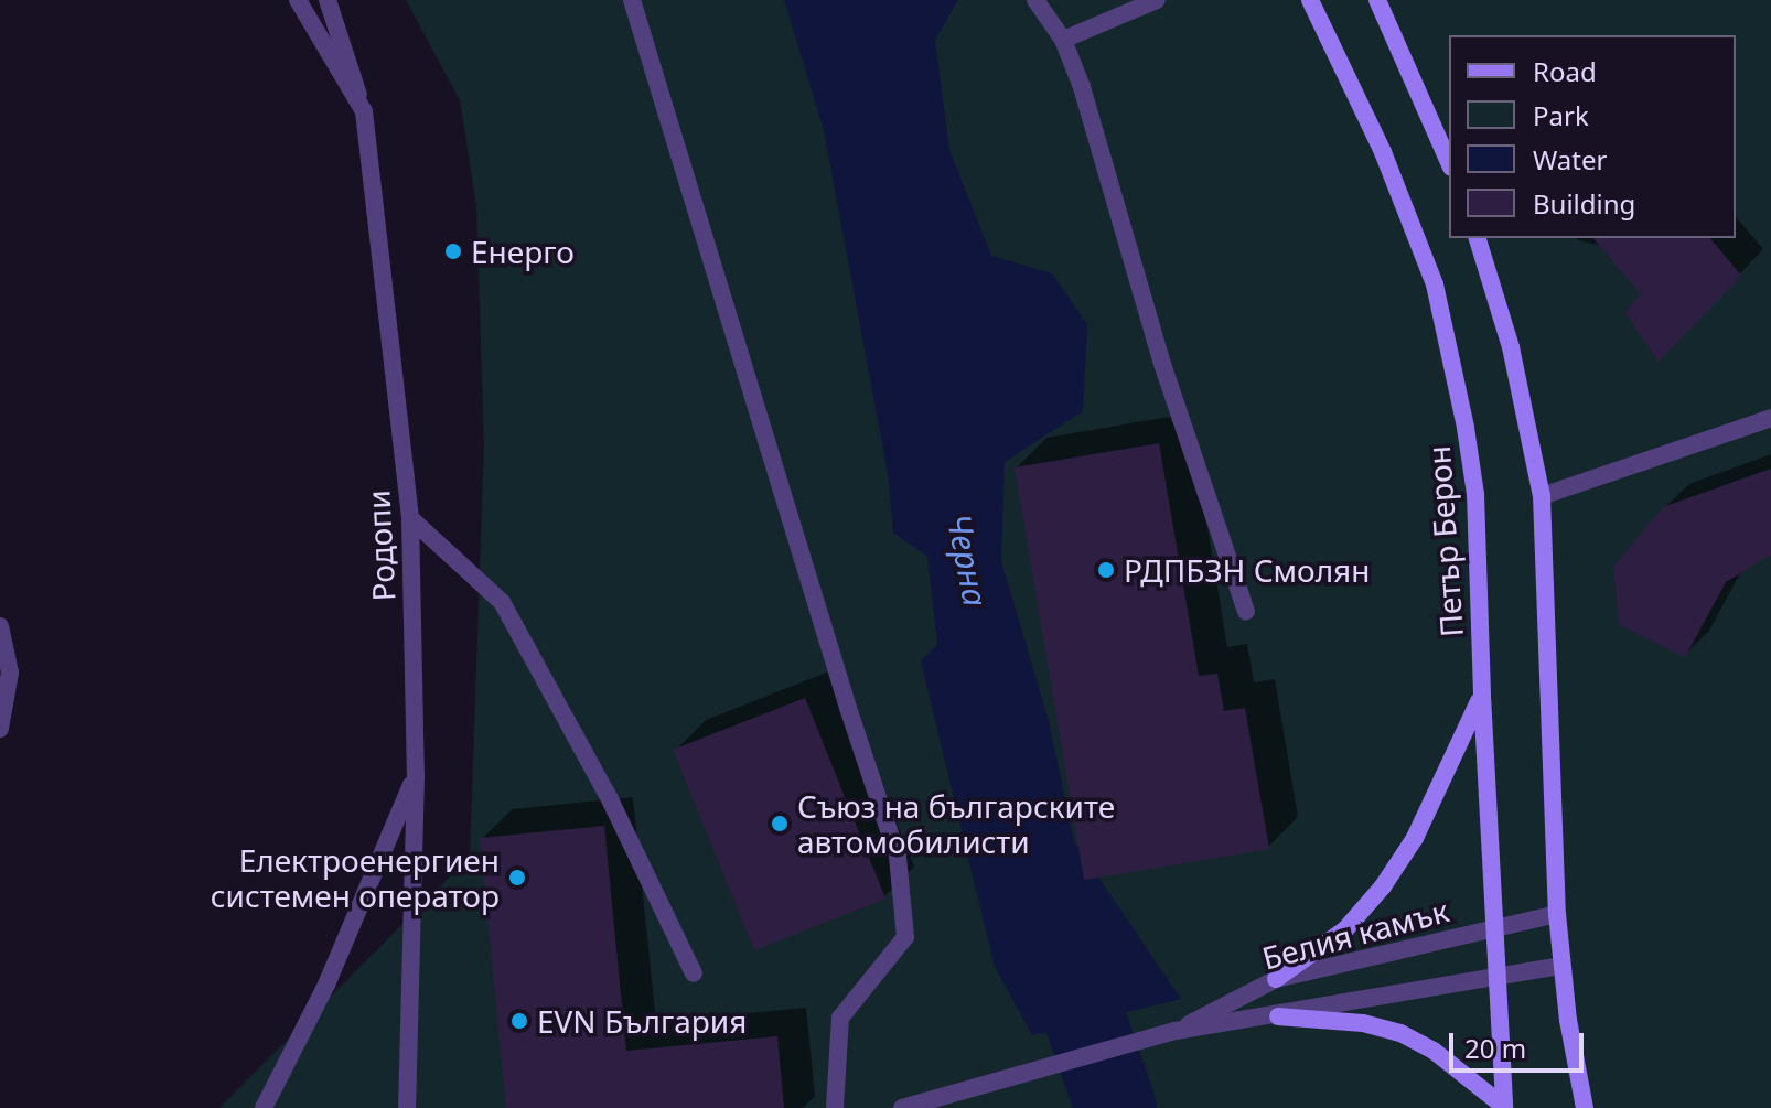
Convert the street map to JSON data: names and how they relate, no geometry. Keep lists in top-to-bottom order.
{
  "streets": {
    "main road": ["Петър Берон"],
    "street": ["Родопи", "Белия камък"]
  },
  "crossings": [
    ["Петър Берон", "Белия камък"]
  ],
  "water": ["Черна"],
  "places": [
    "Енерго",
    "РДПБЗН Смолян",
    "Съюз на българските автомобилисти",
    "Електроенергиен системен оператор",
    "EVN България"
  ],
  "legend": [
    "Road",
    "Park",
    "Water",
    "Building"
  ],
  "scale_bar": "20 m"
}
